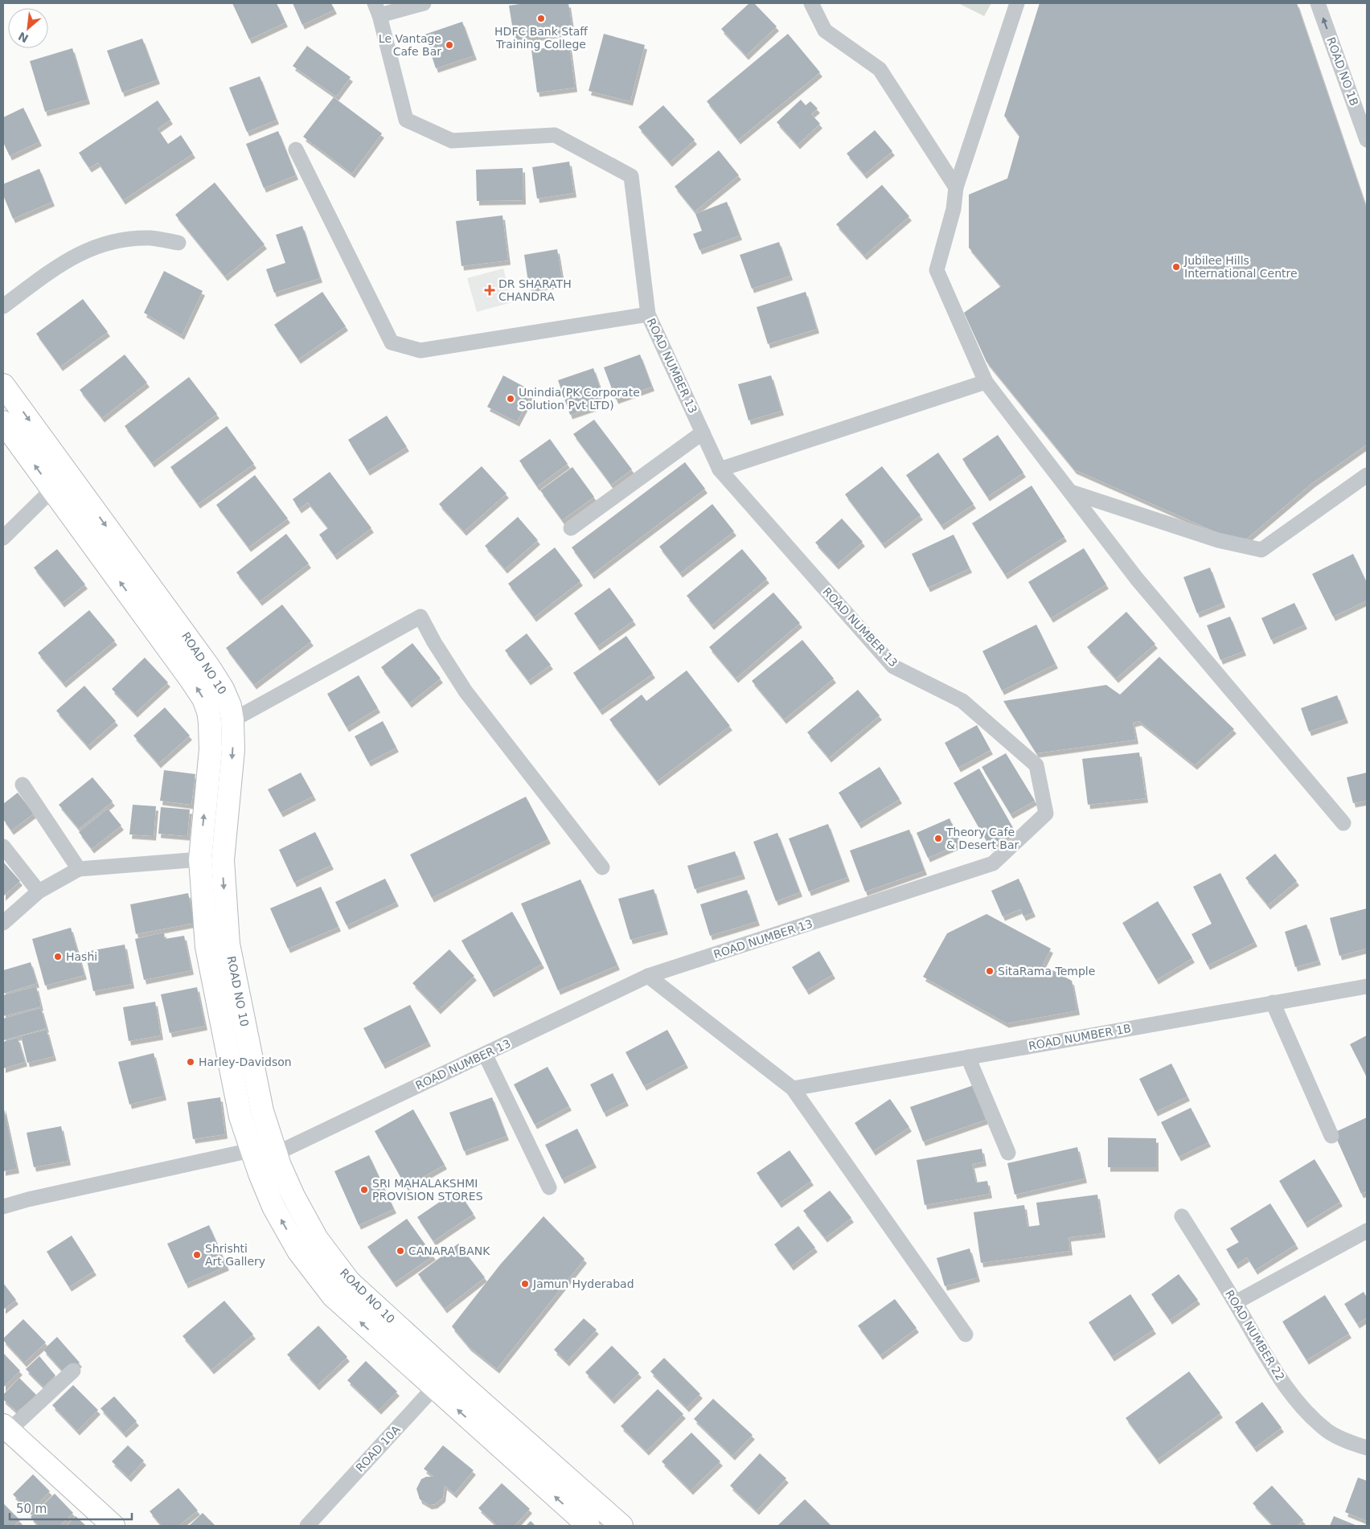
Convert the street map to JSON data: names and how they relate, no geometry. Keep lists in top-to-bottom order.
{
  "streets": {
    "main road": ["ROAD NO 10"],
    "street": [
      "ROAD NO 1B",
      "ROAD NUMBER 13",
      "ROAD NUMBER 1B",
      "ROAD NUMBER 22",
      "ROAD 10A"
    ]
  },
  "crossings": [
    ["ROAD NUMBER 13", "ROAD NO 10"],
    ["ROAD NO 10", "ROAD 10A"]
  ],
  "one_way": ["ROAD NO 1B"],
  "places": {
    "other": [
      "HDFC Bank Staff Training College",
      "Le Vantage Cafe Bar",
      "Jubilee Hills International Centre",
      "Unindia(PK Corporate Solution Pvt LTD)",
      "Theory Cafe & Desert Bar",
      "Hashi",
      "SitaRama Temple",
      "Harley-Davidson",
      "SRI MAHALAKSHMI PROVISION STORES",
      "CANARA BANK",
      "Shrishti Art Gallery",
      "Jamun Hyderabad"
    ],
    "health": ["DR SHARATH CHANDRA"]
  },
  "scale_bar": "50 m",
  "north": "bottom left"
}
